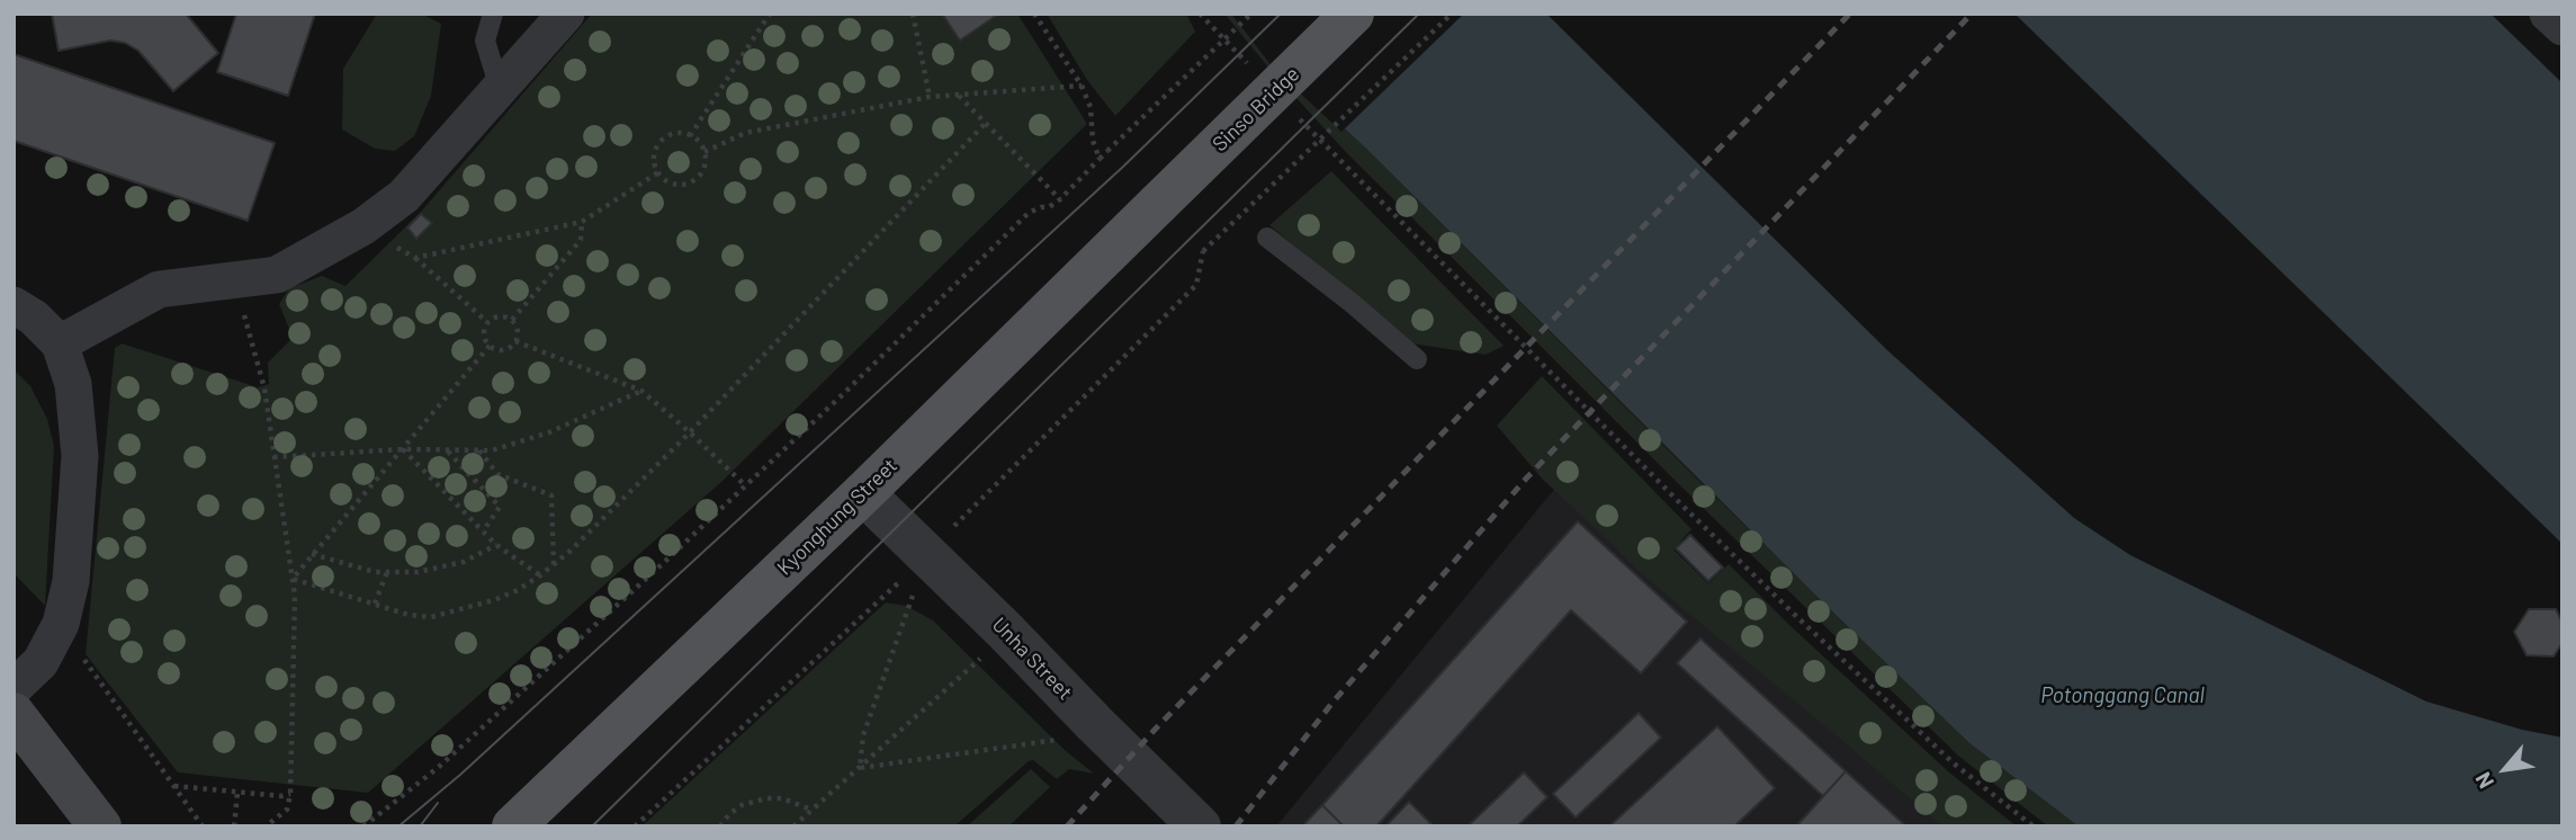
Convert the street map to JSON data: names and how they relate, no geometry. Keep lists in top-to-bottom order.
{
  "streets": {
    "main road": ["Sinso Bridge", "Kyonghung Street"],
    "street": ["Unha Street"]
  },
  "crossings": [
    ["Sinso Bridge", "Kyonghung Street"],
    ["Kyonghung Street", "Unha Street"]
  ],
  "water": ["Potonggang Canal"],
  "north": "bottom left"
}
